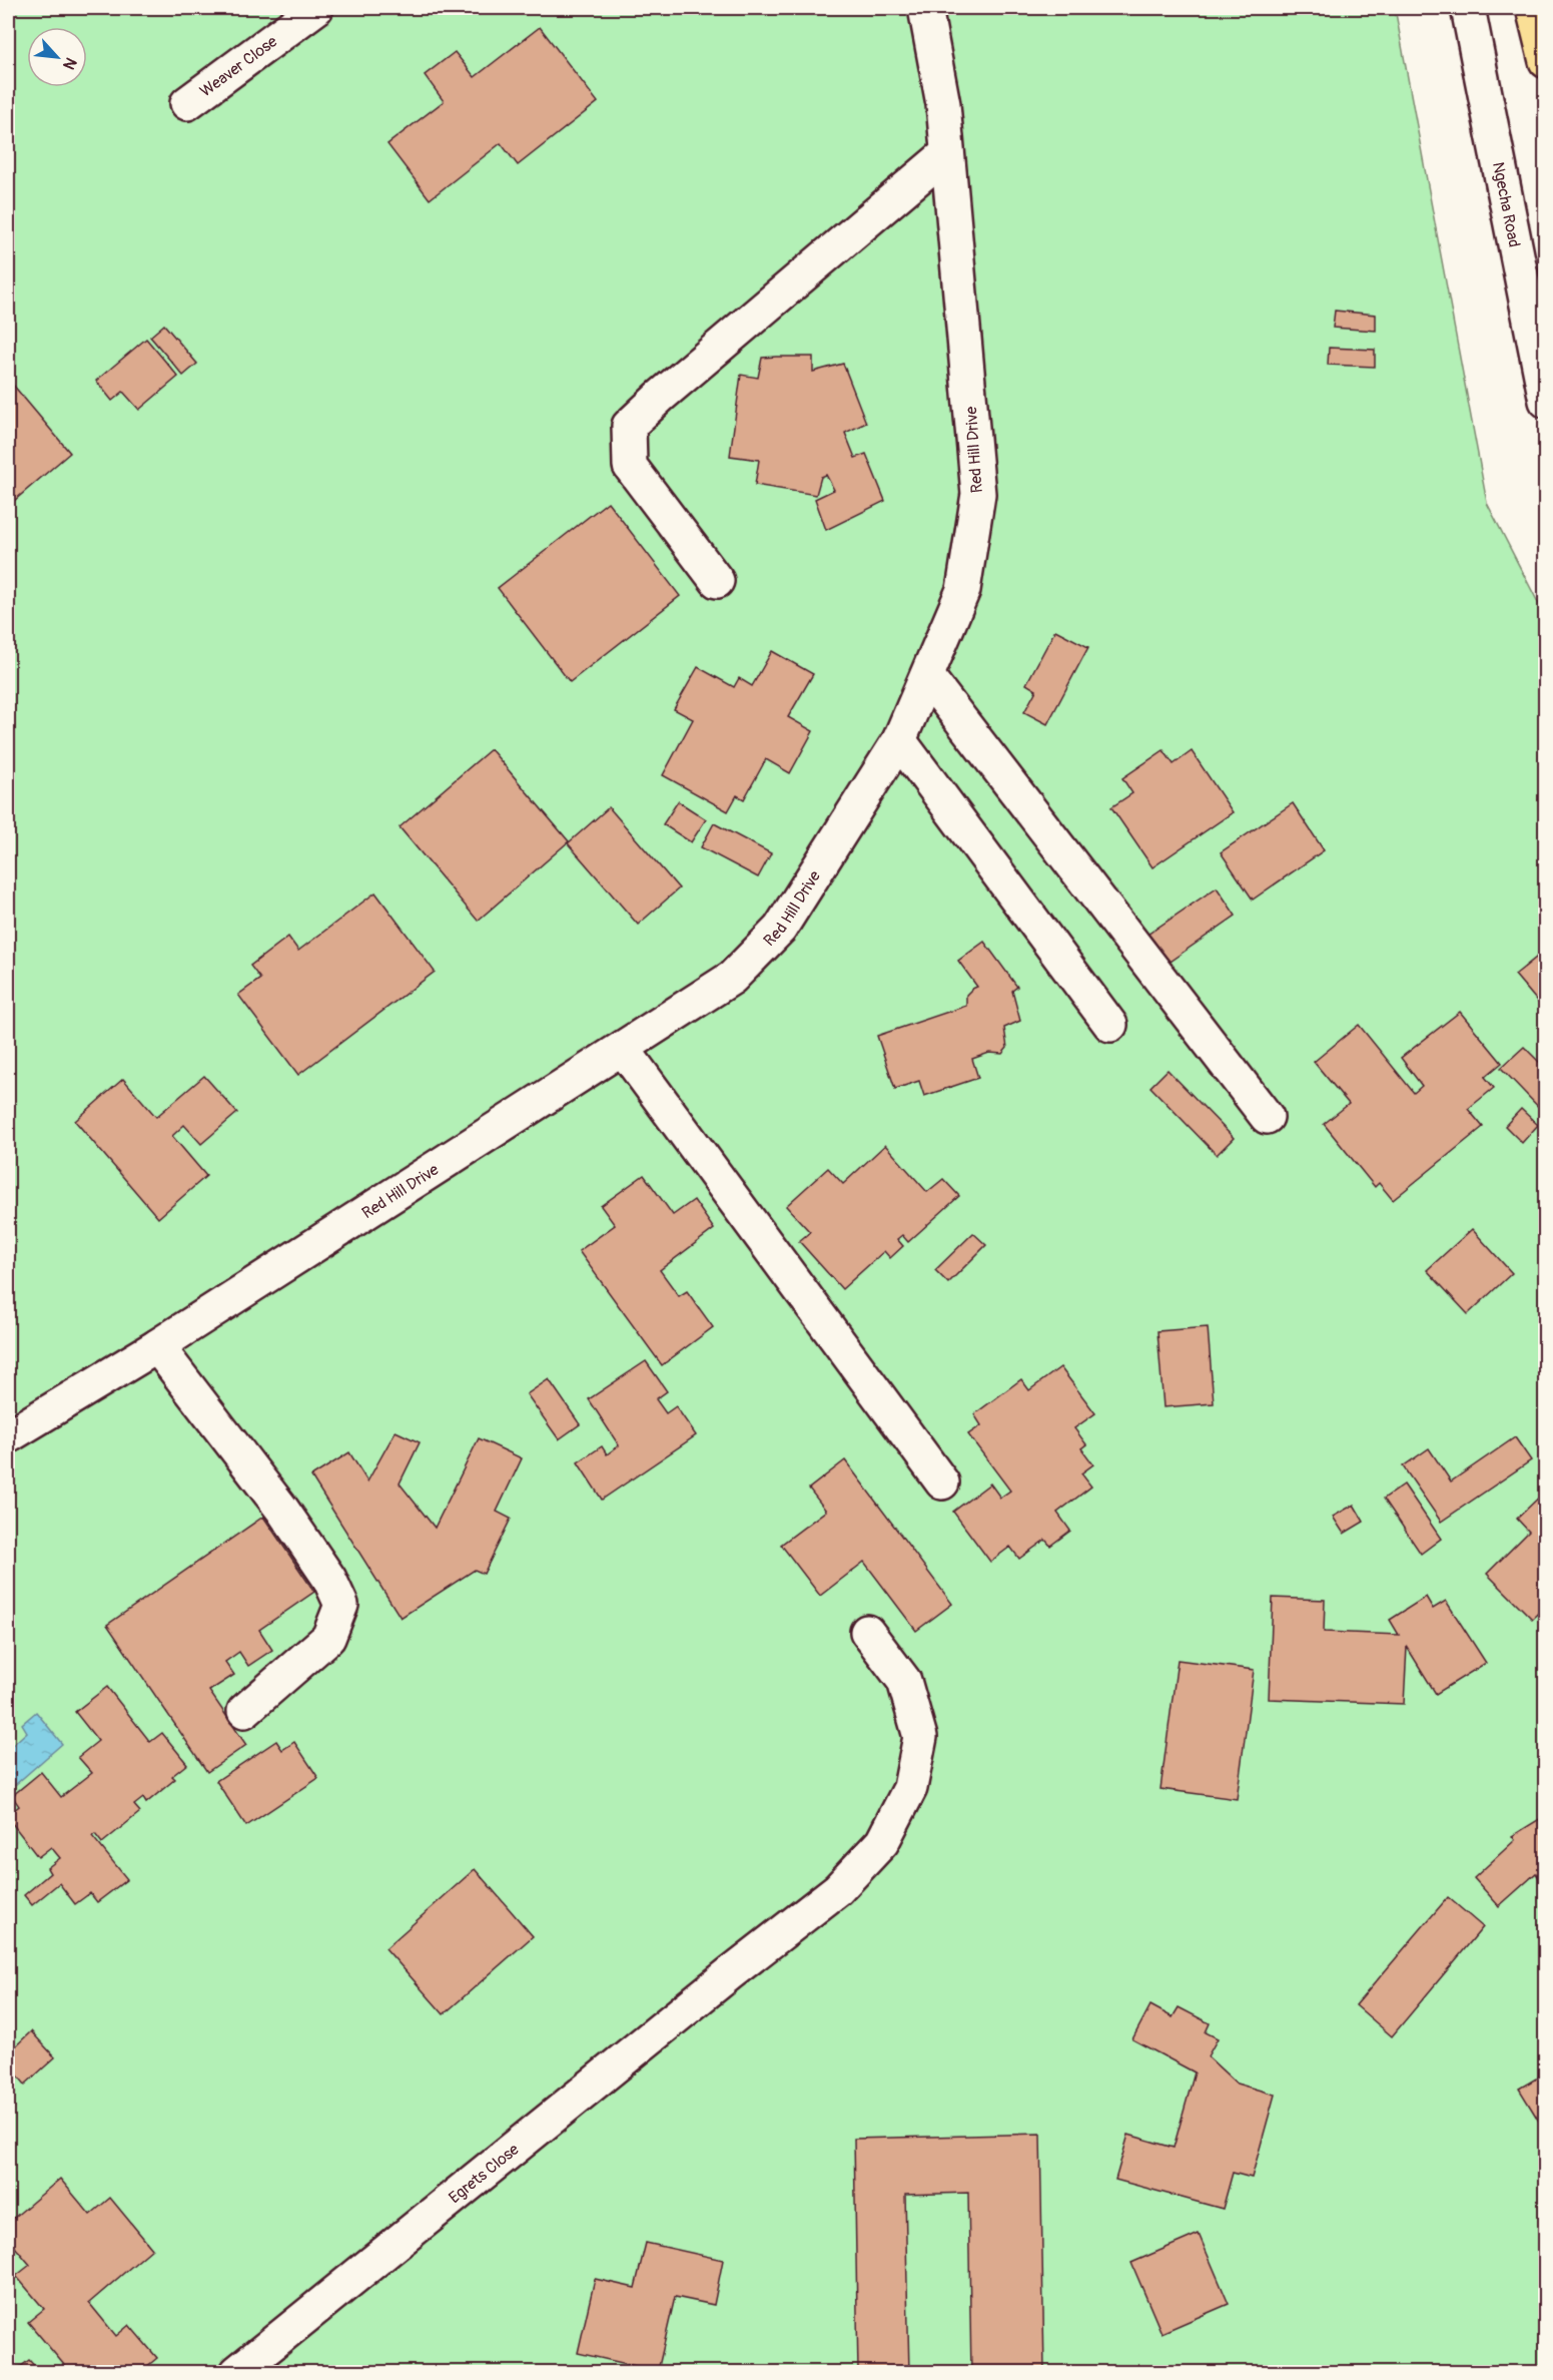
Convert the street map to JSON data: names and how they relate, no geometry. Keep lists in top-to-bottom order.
{
  "streets": {
    "street": [
      "Weaver Close",
      "Ngecha Road",
      "Red Hill Drive",
      "Egrets Close"
    ]
  },
  "north": "bottom right"
}
